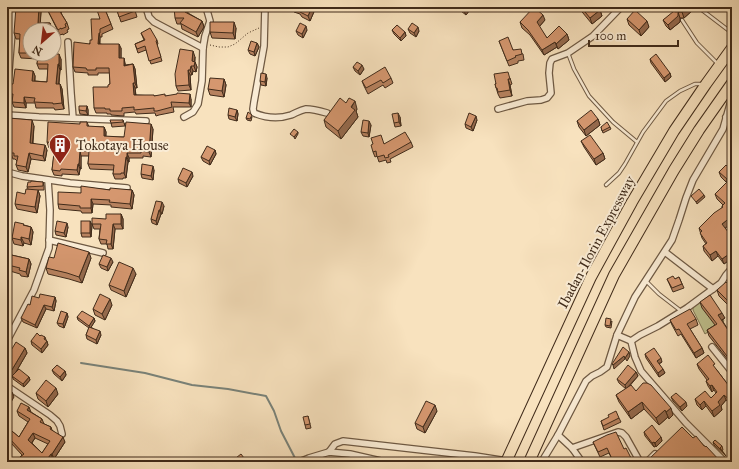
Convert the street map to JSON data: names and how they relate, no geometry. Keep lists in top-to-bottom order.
{
  "streets": {
    "highway": ["Ibadan-Ilorin Expressway"]
  },
  "places": {
    "building": ["Tokotaya House"]
  },
  "scale_bar": "100 m",
  "north": "bottom left"
}
